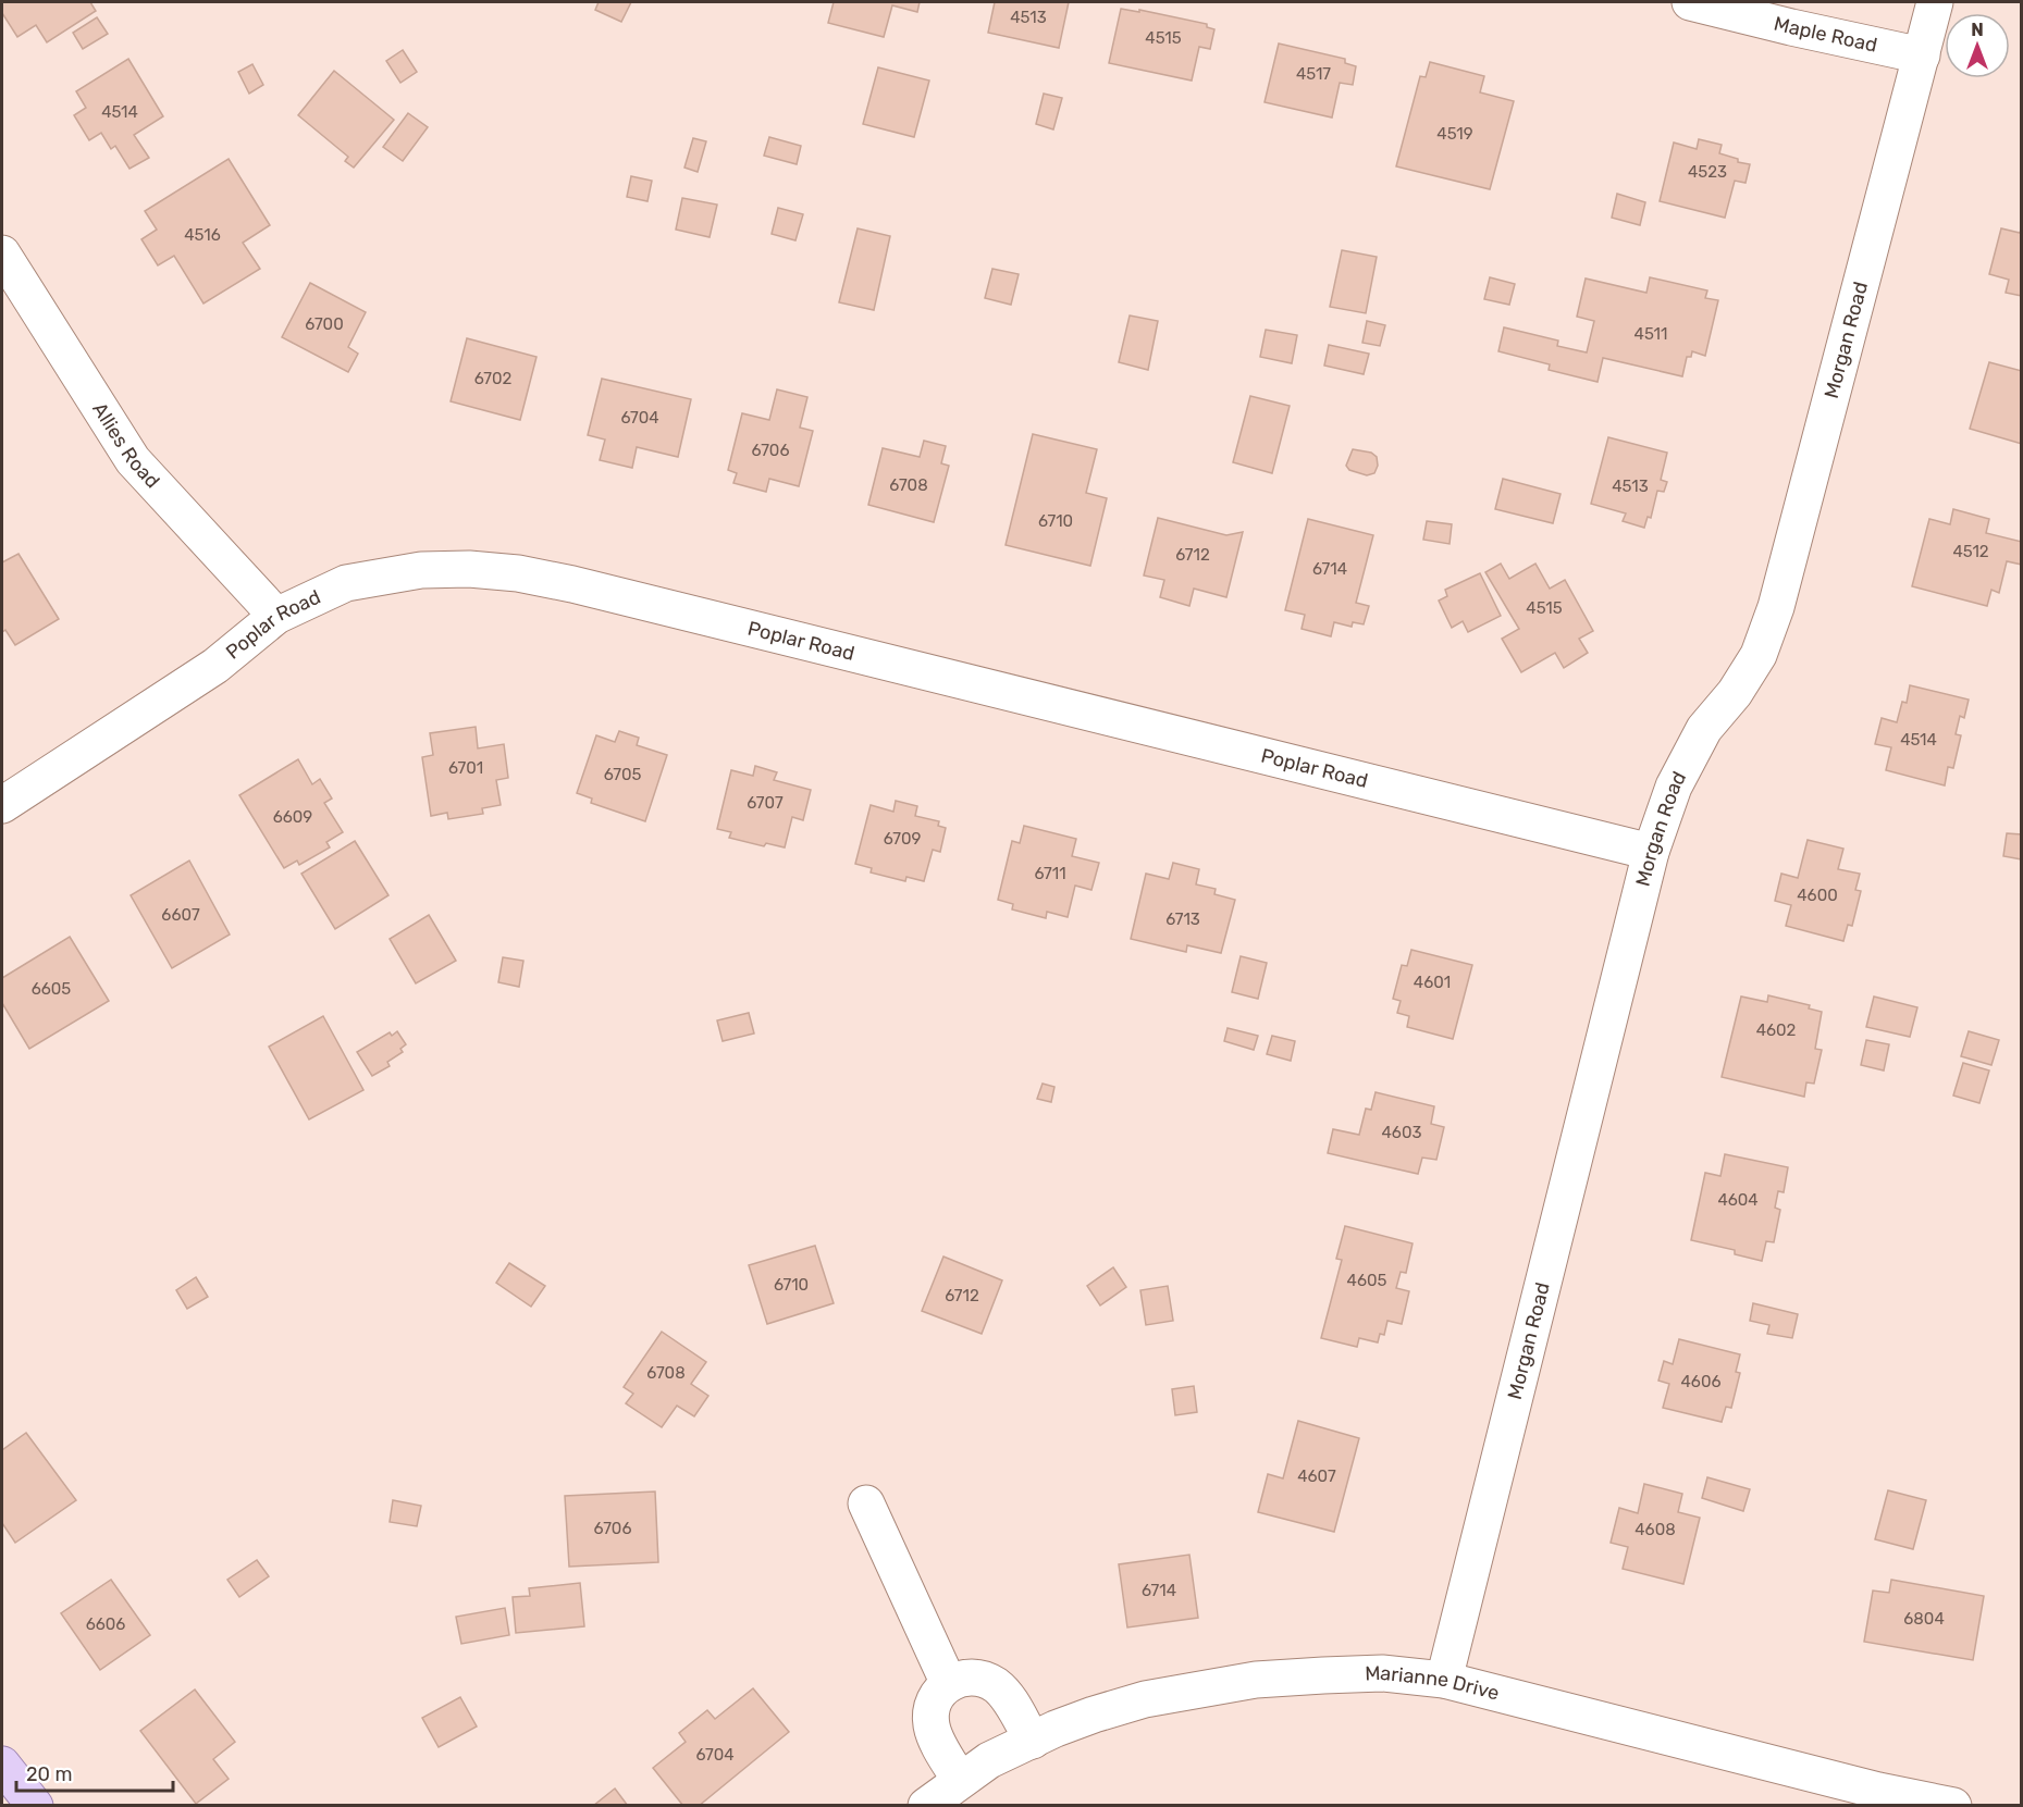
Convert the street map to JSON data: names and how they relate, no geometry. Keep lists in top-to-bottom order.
{
  "streets": {
    "street": [
      "Maple Road",
      "Morgan Road",
      "Allies Road",
      "Poplar Road",
      "Marianne Drive"
    ]
  },
  "crossings": [
    ["Maple Road", "Morgan Road"],
    ["Morgan Road", "Poplar Road"],
    ["Morgan Road", "Marianne Drive"],
    ["Allies Road", "Poplar Road"]
  ],
  "house_numbers": [
    "4513",
    "4515",
    "4517",
    "4514",
    "4519",
    "4523",
    "4516",
    "6700",
    "4511",
    "6702",
    "6704",
    "6706",
    "6708",
    "4513",
    "6710",
    "4512",
    "6712",
    "6714",
    "4515",
    "4514",
    "6701",
    "6705",
    "6707",
    "6609",
    "6709",
    "6711",
    "4600",
    "6607",
    "6713",
    "4601",
    "6605",
    "4602",
    "4603",
    "4604",
    "4605",
    "6710",
    "6712",
    "6708",
    "4606",
    "4607",
    "6706",
    "4608",
    "6714",
    "6804",
    "6606",
    "6704"
  ],
  "scale_bar": "20 m",
  "north": "top"
}
